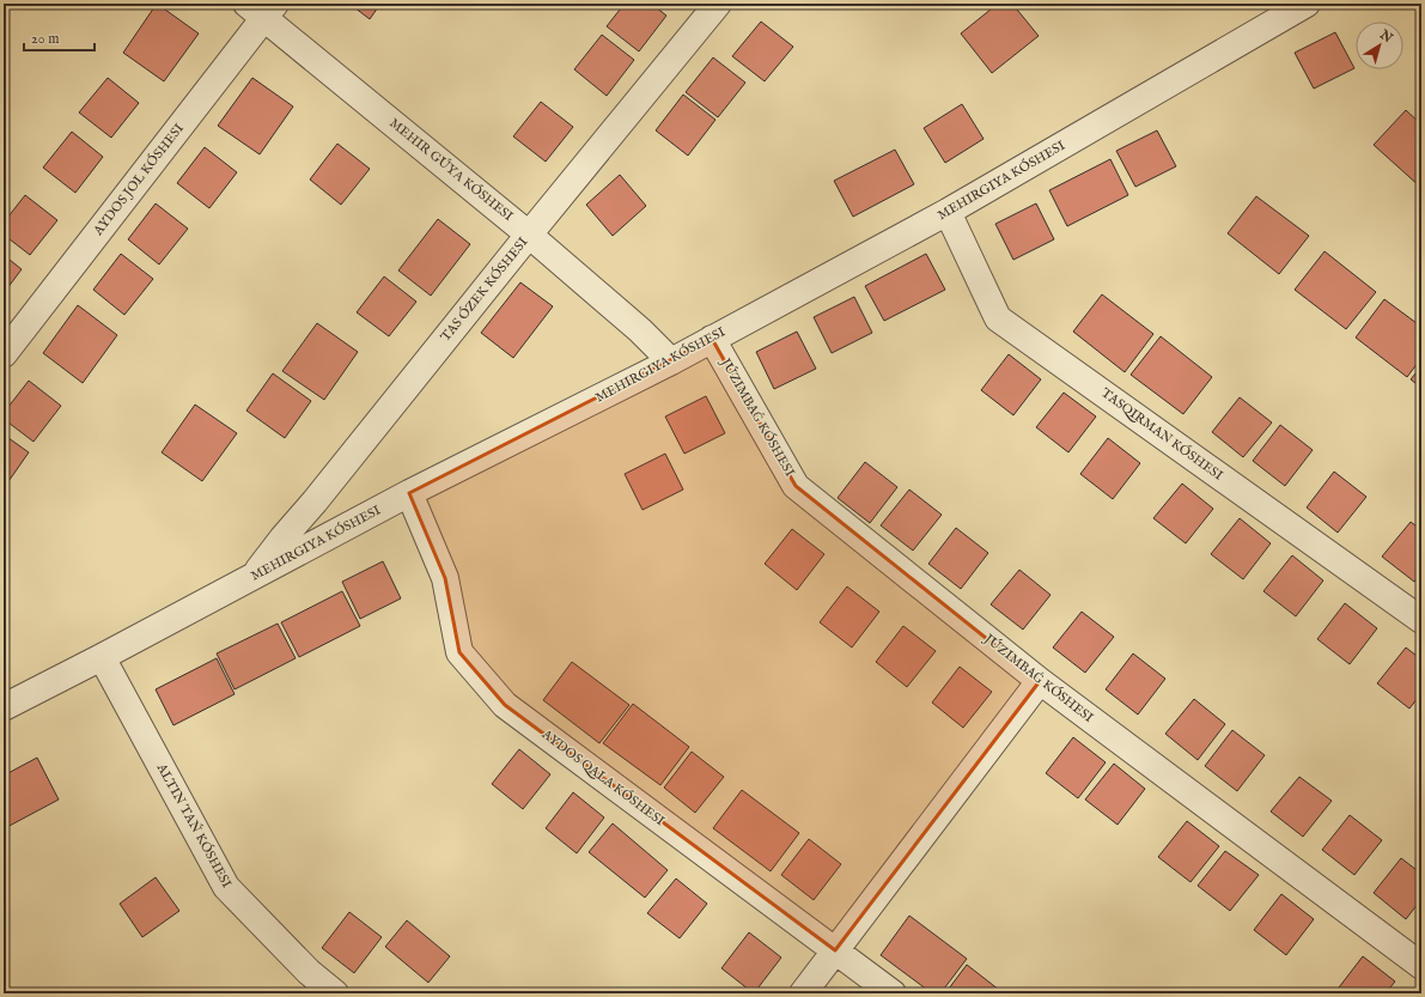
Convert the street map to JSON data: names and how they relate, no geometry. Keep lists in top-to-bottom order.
{
  "streets": {
    "street": [
      "MEHIR GÚYА KÓSHESI",
      "AYDOS JOL KÓSHESI",
      "MEHIRGIYA KÓSHESI",
      "TAS ÓZEK KÓSHESI",
      "JÚZIMBAǴ KÓSHESI",
      "AYDOS QALA KÓSHESI"
    ]
  },
  "crossings": [
    ["MEHIR GÚYА KÓSHESI", "AYDOS JOL KÓSHESI"],
    ["MEHIR GÚYА KÓSHESI", "MEHIRGIYA KÓSHESI"],
    ["MEHIR GÚYА KÓSHESI", "TAS ÓZEK KÓSHESI"],
    ["MEHIRGIYA KÓSHESI", "TAS ÓZEK KÓSHESI"],
    ["MEHIRGIYA KÓSHESI", "JÚZIMBAǴ KÓSHESI"],
    ["MEHIRGIYA KÓSHESI", "AYDOS QALA KÓSHESI"]
  ],
  "scale_bar": "20 m",
  "north": "top right"
}
